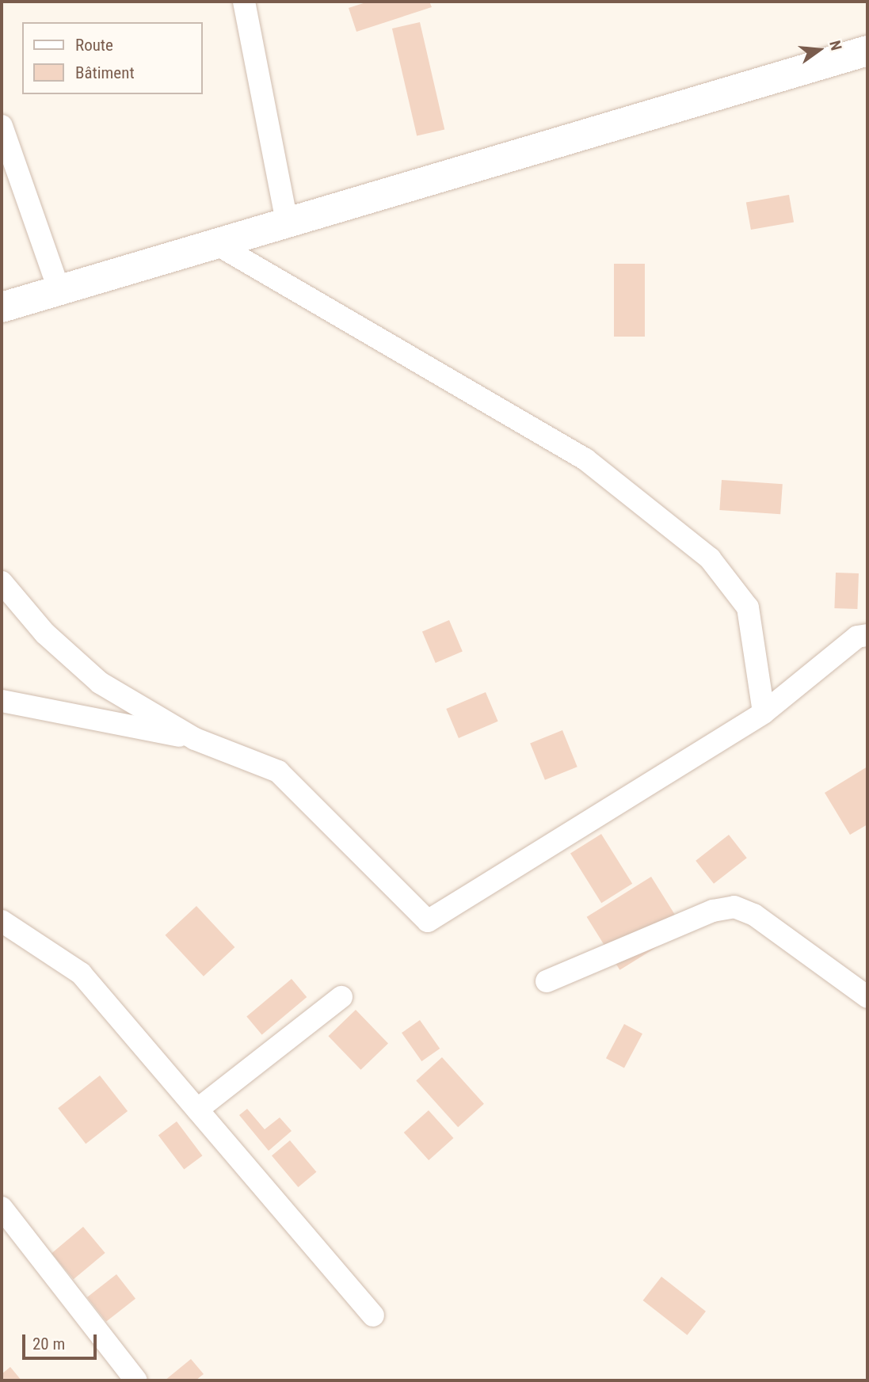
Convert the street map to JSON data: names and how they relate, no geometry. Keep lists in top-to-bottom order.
{
  "legend": ["Route", "Bâtiment"],
  "scale_bar": "20 m",
  "north": "right"
}
